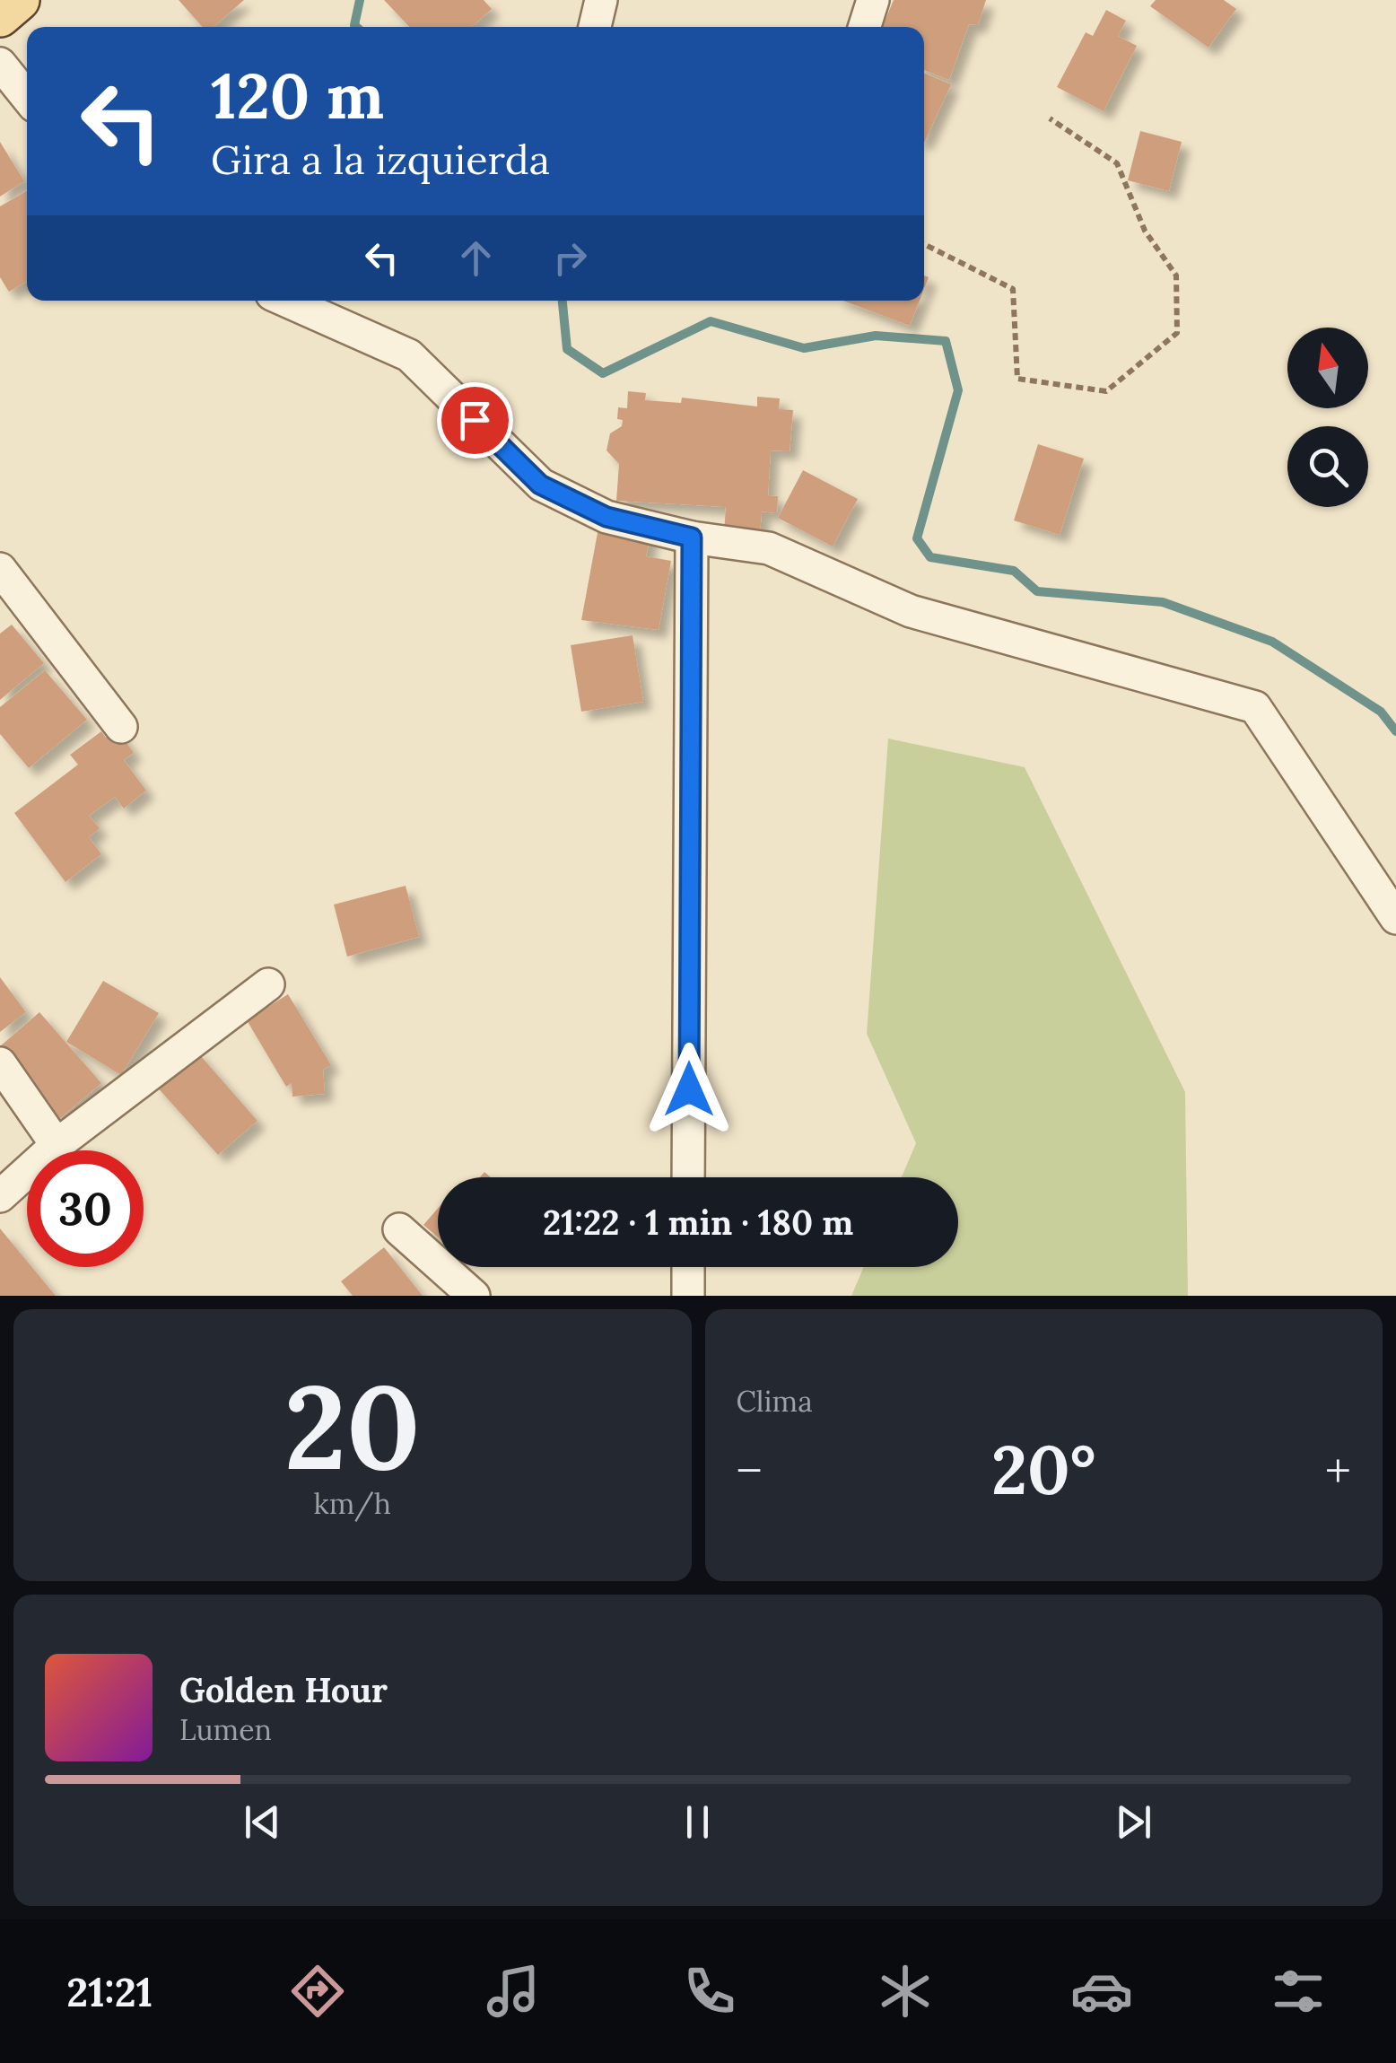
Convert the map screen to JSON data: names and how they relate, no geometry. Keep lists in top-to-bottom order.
{
  "north": "top",
  "page": {
    "turn": ["120 m", "Gira a la izquierda"],
    "limit": "30",
    "trip": "21:22 · 1 min · 180 m",
    "tile": [
      ["20", "km/h"],
      "Clima"
    ],
    "heat": ["−", "20°", "+"],
    "song": ["Golden Hour", "Lumen"],
    "tabs": "21:21"
  }
}
